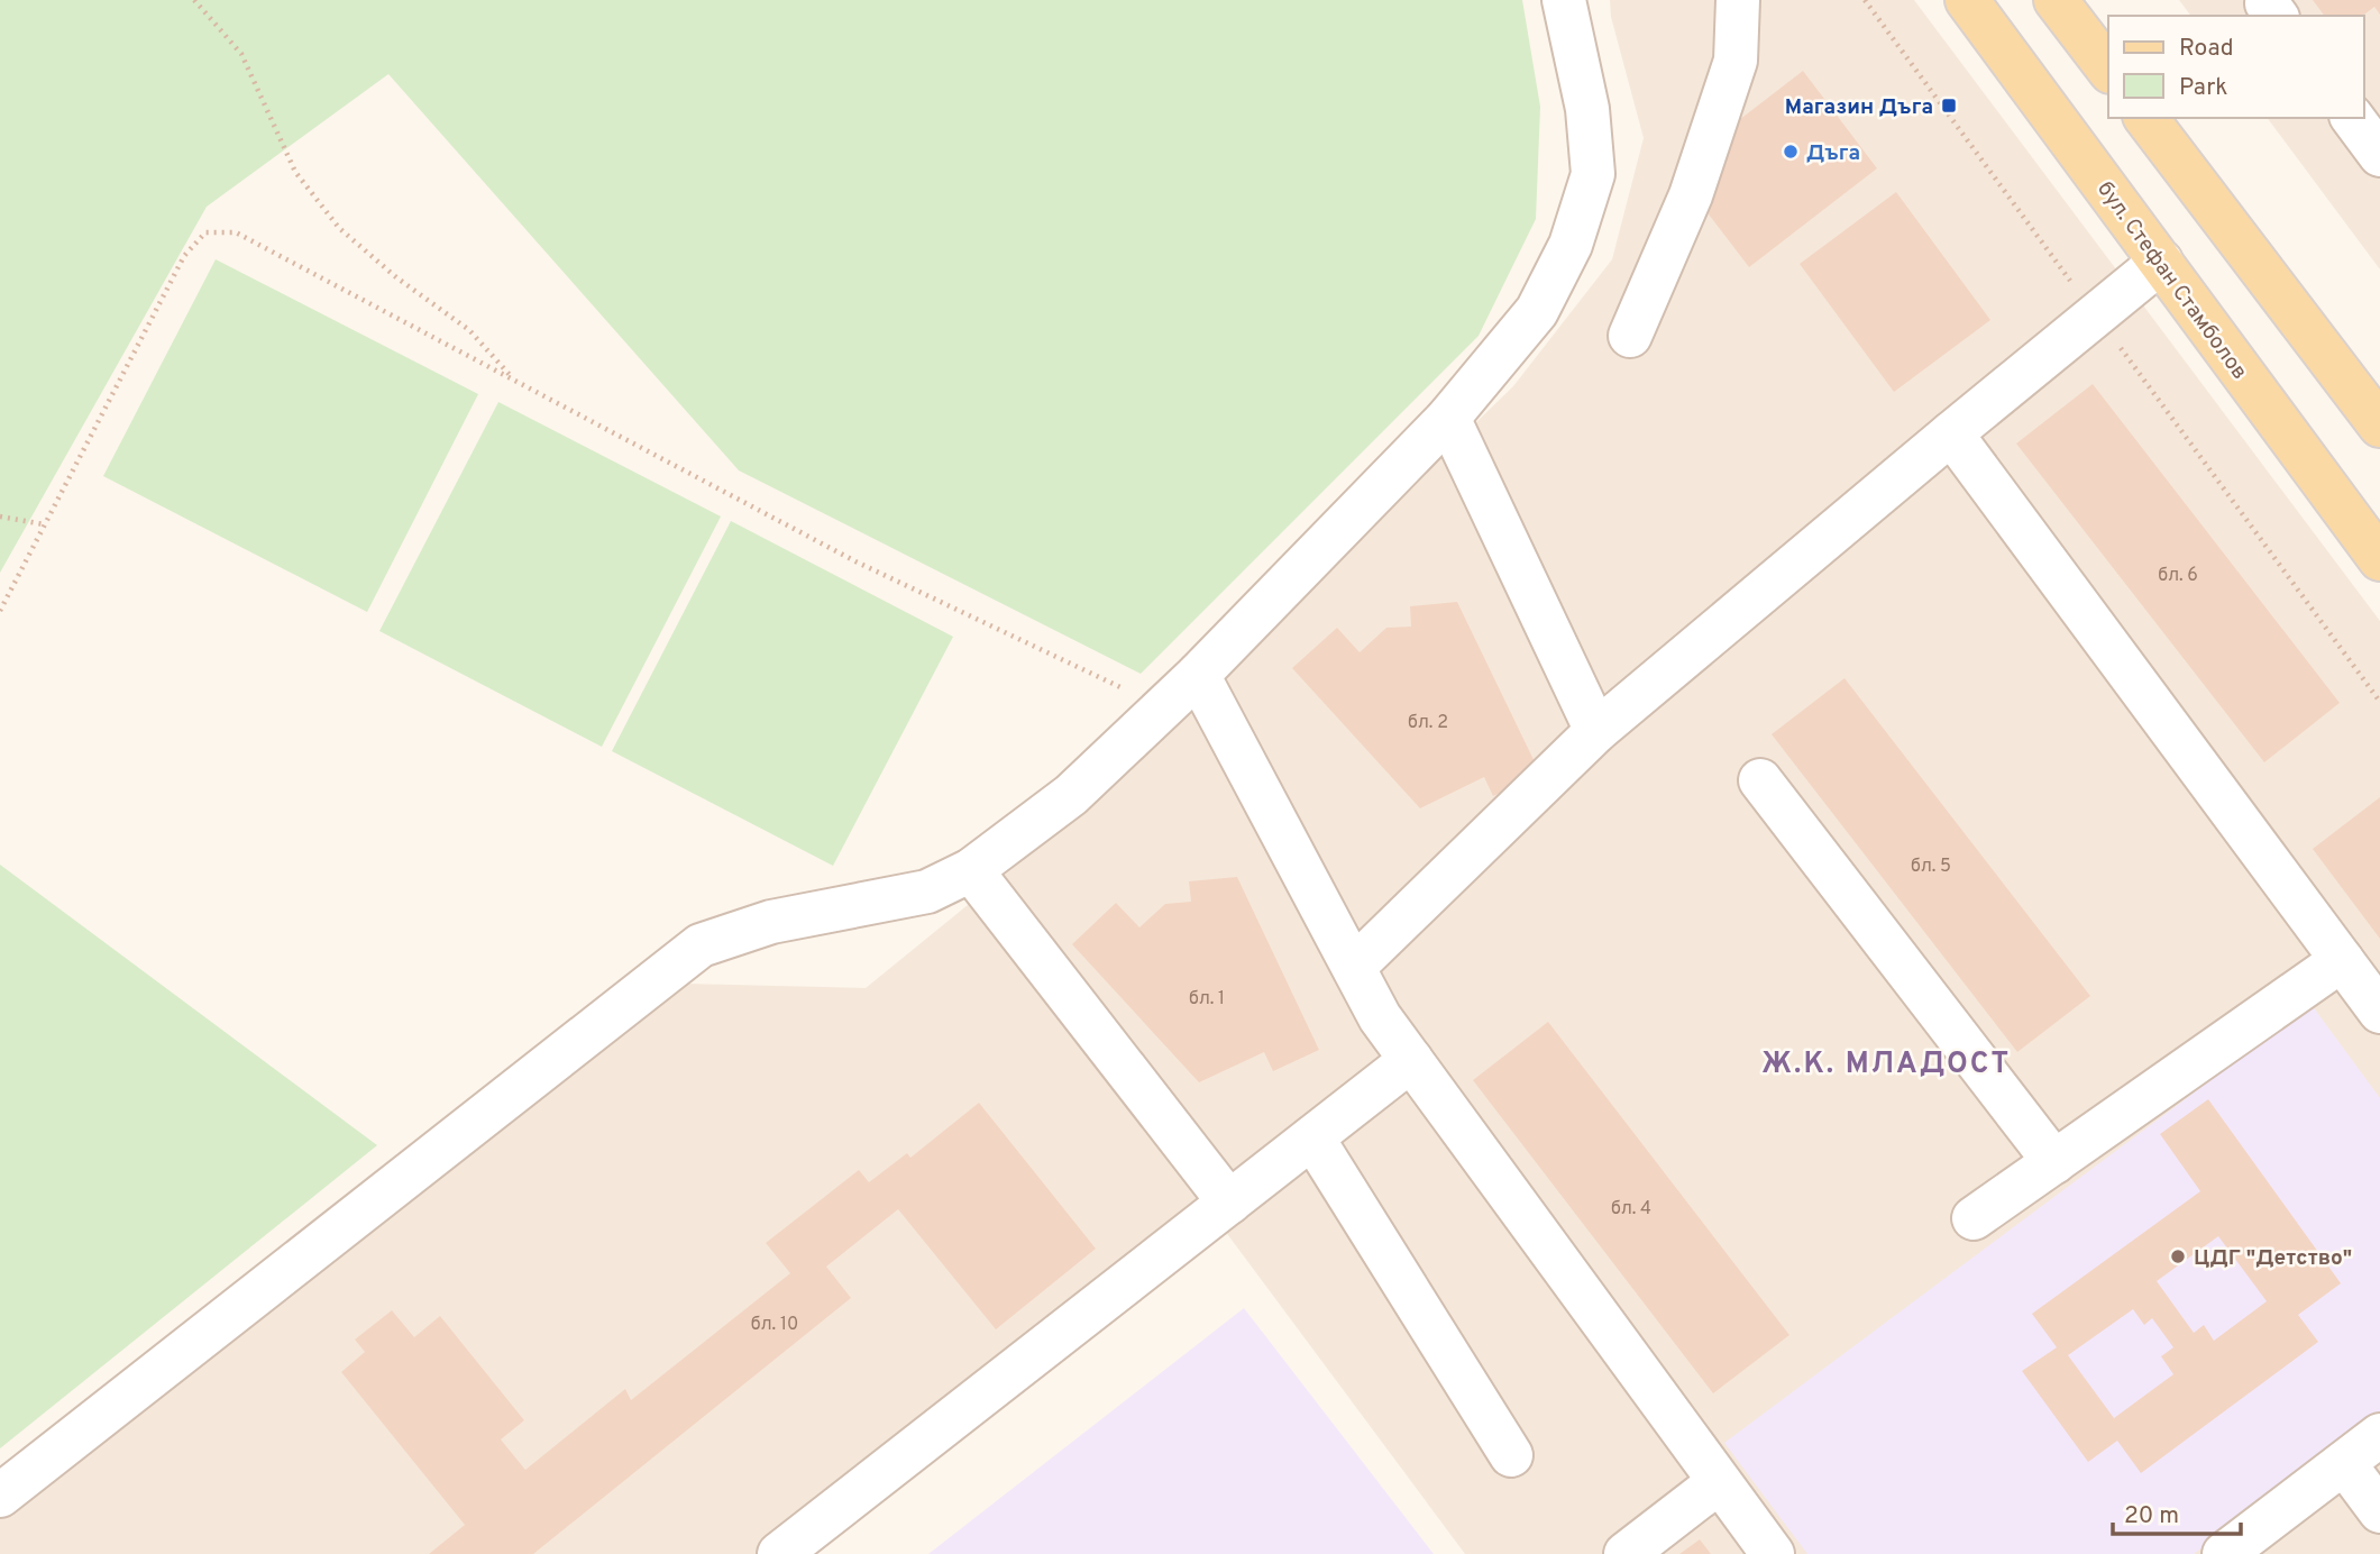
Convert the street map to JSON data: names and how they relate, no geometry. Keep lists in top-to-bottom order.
{
  "streets": {
    "main road": ["бул. Стефан Стамболов"]
  },
  "districts": ["Ж.К. МЛАДОСТ"],
  "places": {
    "transit": ["Магазин Дъга"],
    "other": ["Дъга", "ЦДГ \"Детство\""]
  },
  "house_numbers": [
    "бл. 6",
    "бл. 2",
    "бл. 5",
    "бл. 1",
    "бл. 4",
    "бл. 10"
  ],
  "legend": ["Road", "Park"],
  "scale_bar": "20 m"
}
